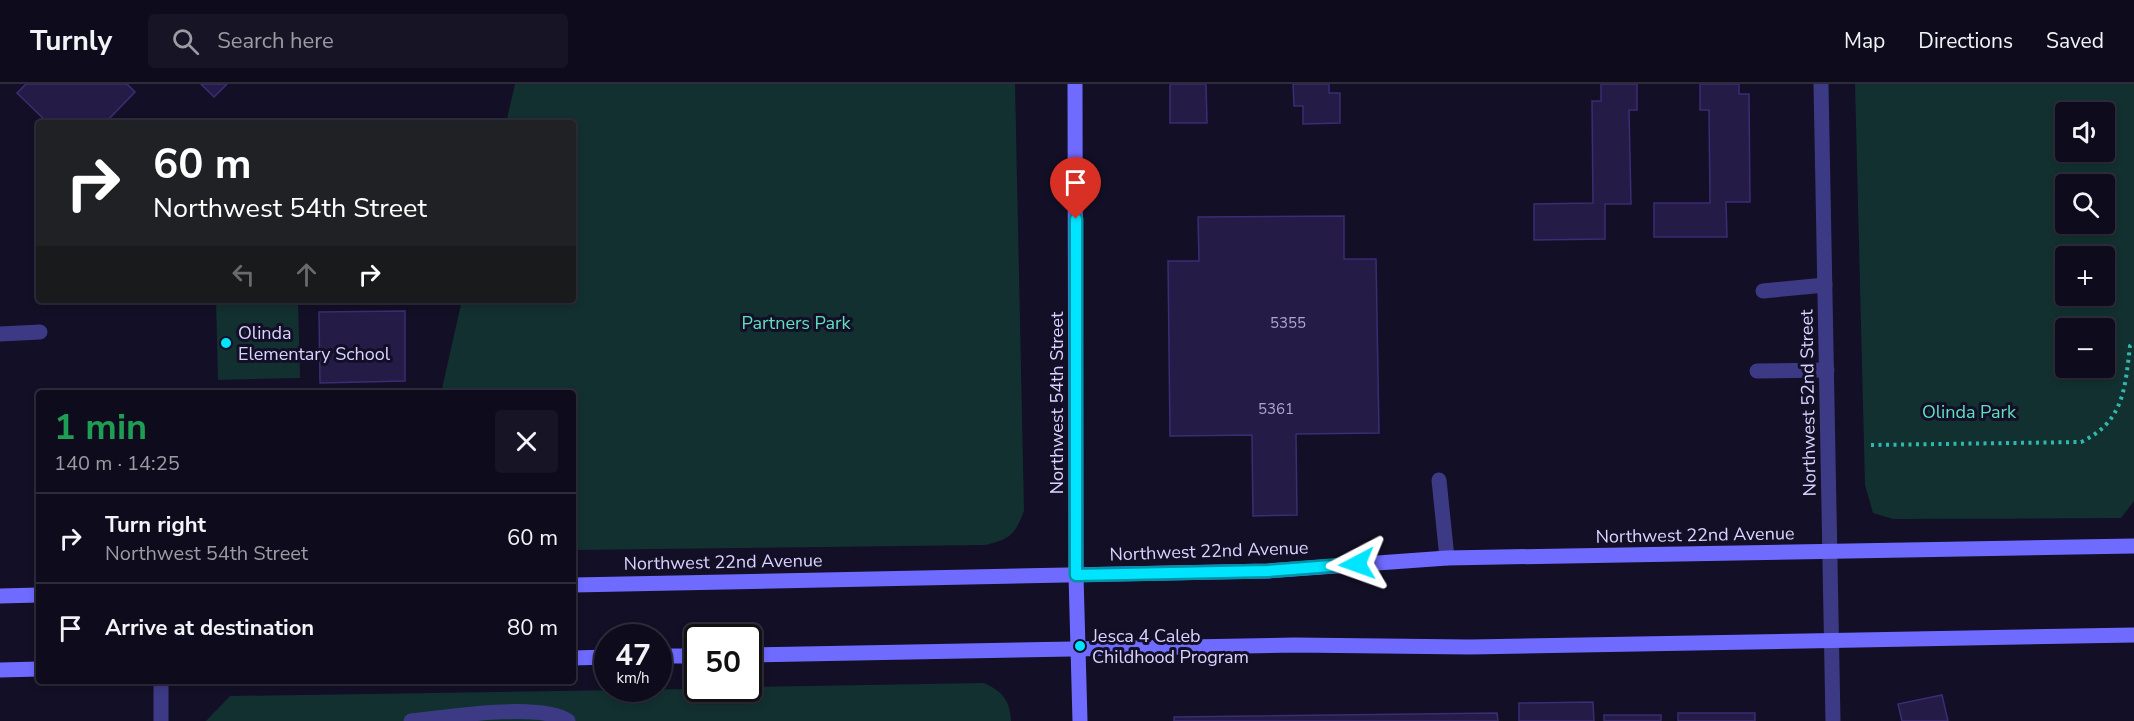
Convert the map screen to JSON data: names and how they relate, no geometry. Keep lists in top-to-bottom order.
{
  "streets": {
    "main road": ["Northwest 54th Street", "Northwest 22nd Avenue"],
    "street": ["Northwest 52nd Street"]
  },
  "crossings": [
    ["Northwest 54th Street", "Northwest 22nd Avenue"],
    ["Northwest 52nd Street", "Northwest 22nd Avenue"]
  ],
  "parks": ["Partners Park", "Olinda Park"],
  "places": ["Olinda Elementary School", "Jesca 4 Caleb Childhood Program"],
  "house_numbers": ["5355", "5361"],
  "page": {
    "header": "Turnly",
    "search": "Search here",
    "nav": ["Map", "Directions", "Saved"],
    "map_buttons": ["+", "−"],
    "turn": ["60 m", "Northwest 54th Street"],
    "heading": ["1 min", "140 m · 14:25"],
    "list": [
      {
        "name": "Turn right",
        "note": "Northwest 54th Street",
        "value": "60 m"
      },
      {
        "name": "Arrive at destination",
        "value": "80 m"
      }
    ],
    "speed": "47 km/h",
    "limit": "50"
  }
}
